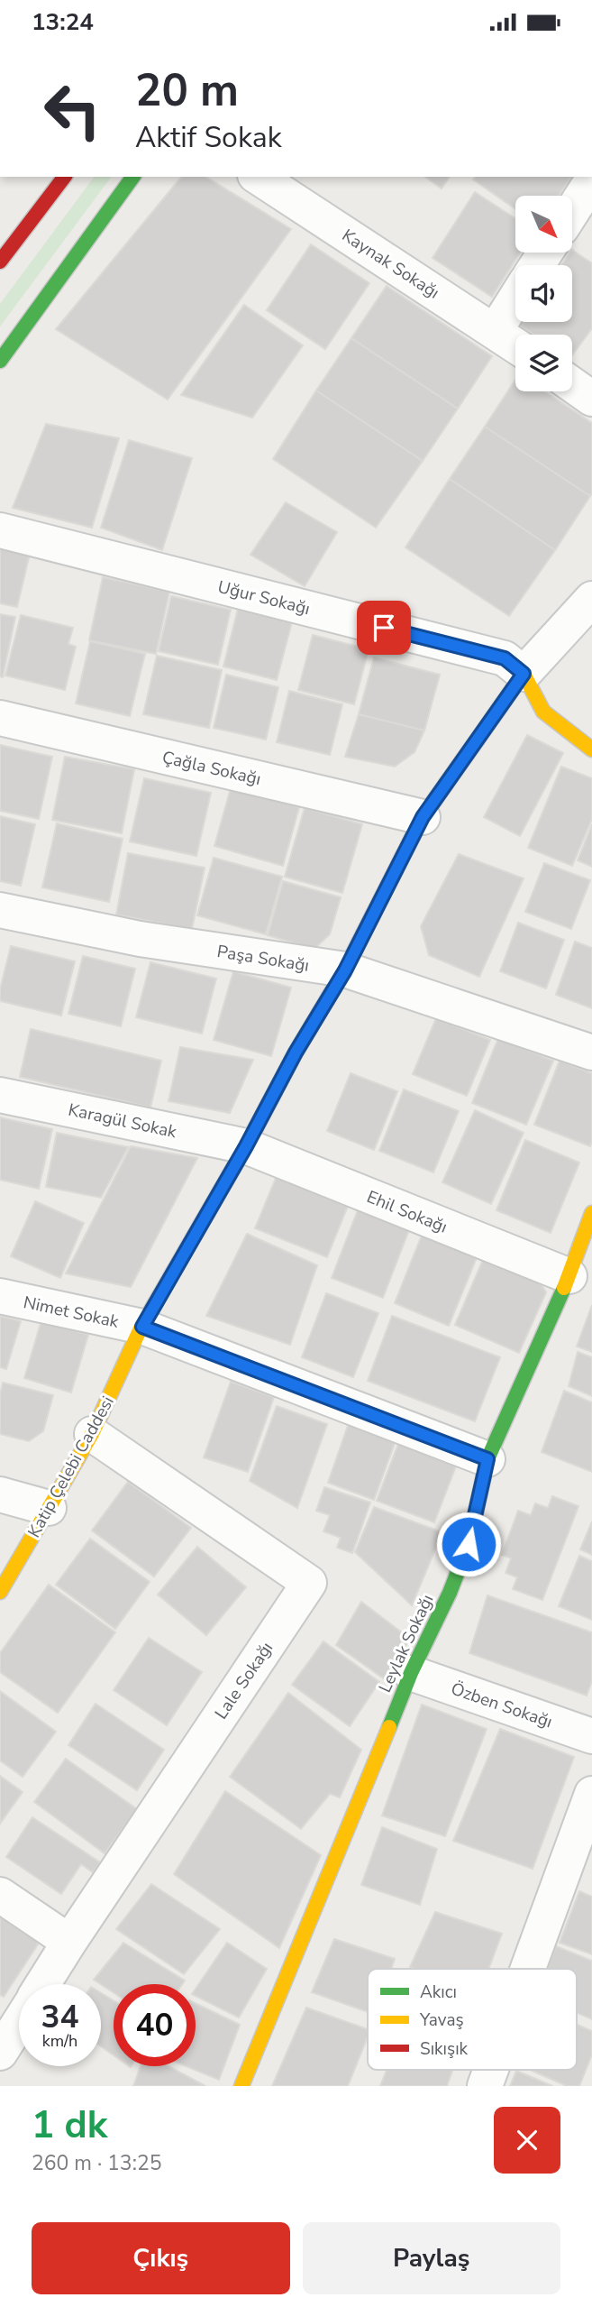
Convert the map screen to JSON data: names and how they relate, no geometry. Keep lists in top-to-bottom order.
{
  "streets": {
    "street": [
      "Kaynak Sokağı",
      "Uğur Sokağı",
      "Çağla Sokağı",
      "Paşa Sokağı",
      "Karagül Sokak",
      "Ehil Sokağı",
      "Nimet Sokak",
      "Katip Çelebi Caddesi",
      "Leylak Sokağı",
      "Lale Sokağı",
      "Özben Sokağı"
    ]
  },
  "crossings": [
    ["Uğur Sokağı", "Katip Çelebi Caddesi"],
    ["Çağla Sokağı", "Katip Çelebi Caddesi"],
    ["Paşa Sokağı", "Katip Çelebi Caddesi"],
    ["Karagül Sokak", "Ehil Sokağı"],
    ["Karagül Sokak", "Katip Çelebi Caddesi"],
    ["Ehil Sokağı", "Katip Çelebi Caddesi"],
    ["Ehil Sokağı", "Leylak Sokağı"],
    ["Nimet Sokak", "Katip Çelebi Caddesi"],
    ["Nimet Sokak", "Leylak Sokağı"],
    ["Katip Çelebi Caddesi", "Lale Sokağı"],
    ["Leylak Sokağı", "Özben Sokağı"]
  ],
  "legend": ["Akıcı", "Yavaş", "Sıkışık"],
  "north": "bottom right",
  "page": {
    "status": "13:24",
    "turn": ["20 m", "Aktif Sokak"],
    "speed": "34 km/h",
    "limit": "40",
    "heading": ["1 dk", "260 m · 13:25"],
    "buttons": ["Çıkış", "Paylaş"]
  }
}
